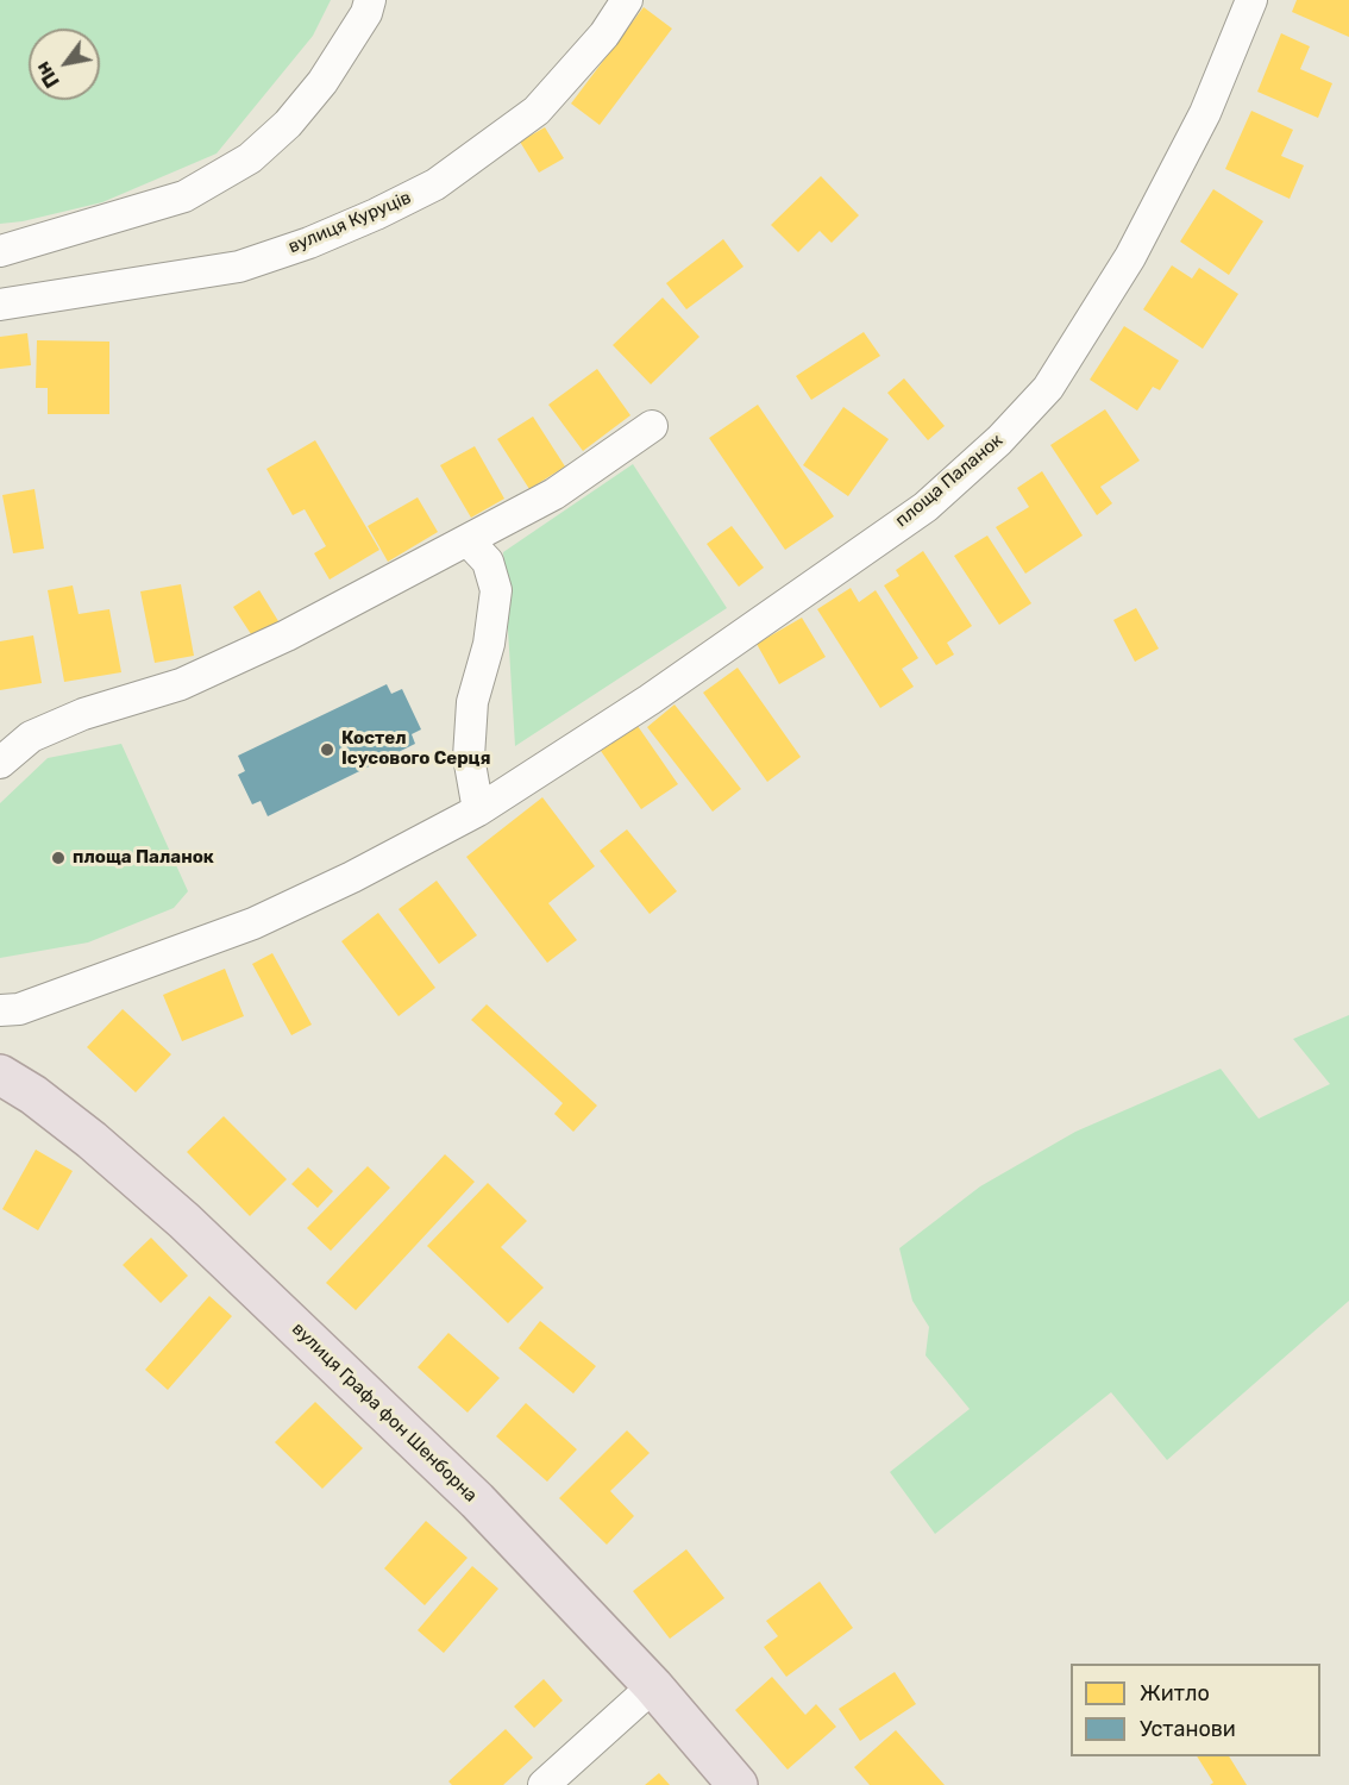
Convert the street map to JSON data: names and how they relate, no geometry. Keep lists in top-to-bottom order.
{
  "streets": {
    "highway": ["вулиця Графа фон Шенборна"],
    "street": ["вулиця Куруців", "площа Паланок"]
  },
  "places": ["Костел Ісусового Серця", "площа Паланок"],
  "legend": ["Житло", "Установи"],
  "north": "bottom left"
}
